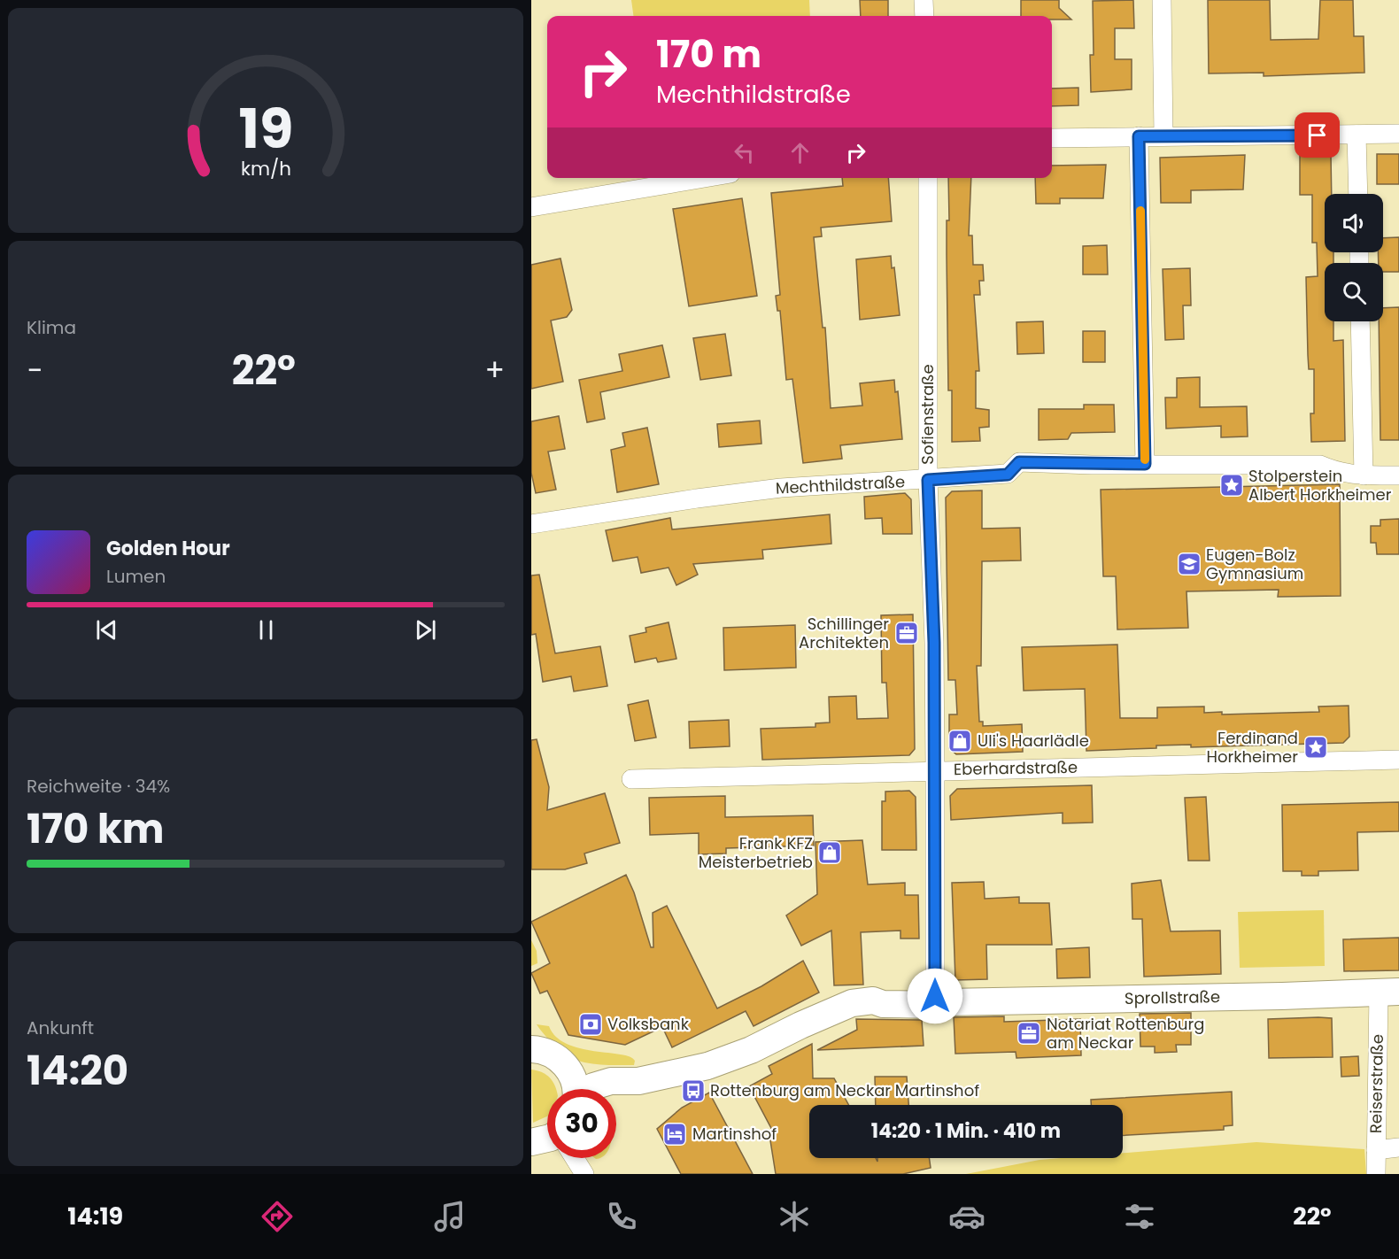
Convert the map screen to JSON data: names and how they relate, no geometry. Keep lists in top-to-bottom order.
{
  "streets": {
    "main road": ["Sprollstraße"],
    "street": [
      "Sofienstraße",
      "Mechthildstraße",
      "Eberhardstraße",
      "Reiserstraße"
    ]
  },
  "crossings": [
    ["Sofienstraße", "Mechthildstraße"],
    ["Sofienstraße", "Eberhardstraße"],
    ["Sofienstraße", "Sprollstraße"],
    ["Sprollstraße", "Reiserstraße"]
  ],
  "places": {
    "place": ["Stolperstein Albert Horkheimer", "Ferdinand Horkheimer"],
    "school or university": ["Eugen-Bolz Gymnasium"],
    "office": ["Schillinger Architekten", "Notariat Rottenburg am Neckar"],
    "shop": ["Uli's Haarlädle", "Frank KFZ Meisterbetrieb"],
    "bank": ["Volksbank"],
    "bus stop": ["Rottenburg am Neckar Martinshof"],
    "hotel": ["Martinshof"]
  },
  "page": {
    "turn": ["170 m", "Mechthildstraße"],
    "tile": [
      "Klima",
      ["Reichweite · 34%", "170 km"],
      ["Ankunft", "14:20"]
    ],
    "heat": ["−", "22°", "+"],
    "song": ["Golden Hour", "Lumen"],
    "limit": "30",
    "trip": "14:20 · 1 Min. · 410 m",
    "tabs": ["14:19", "22°"],
    "gauge": ["19", "km/h"]
  }
}
